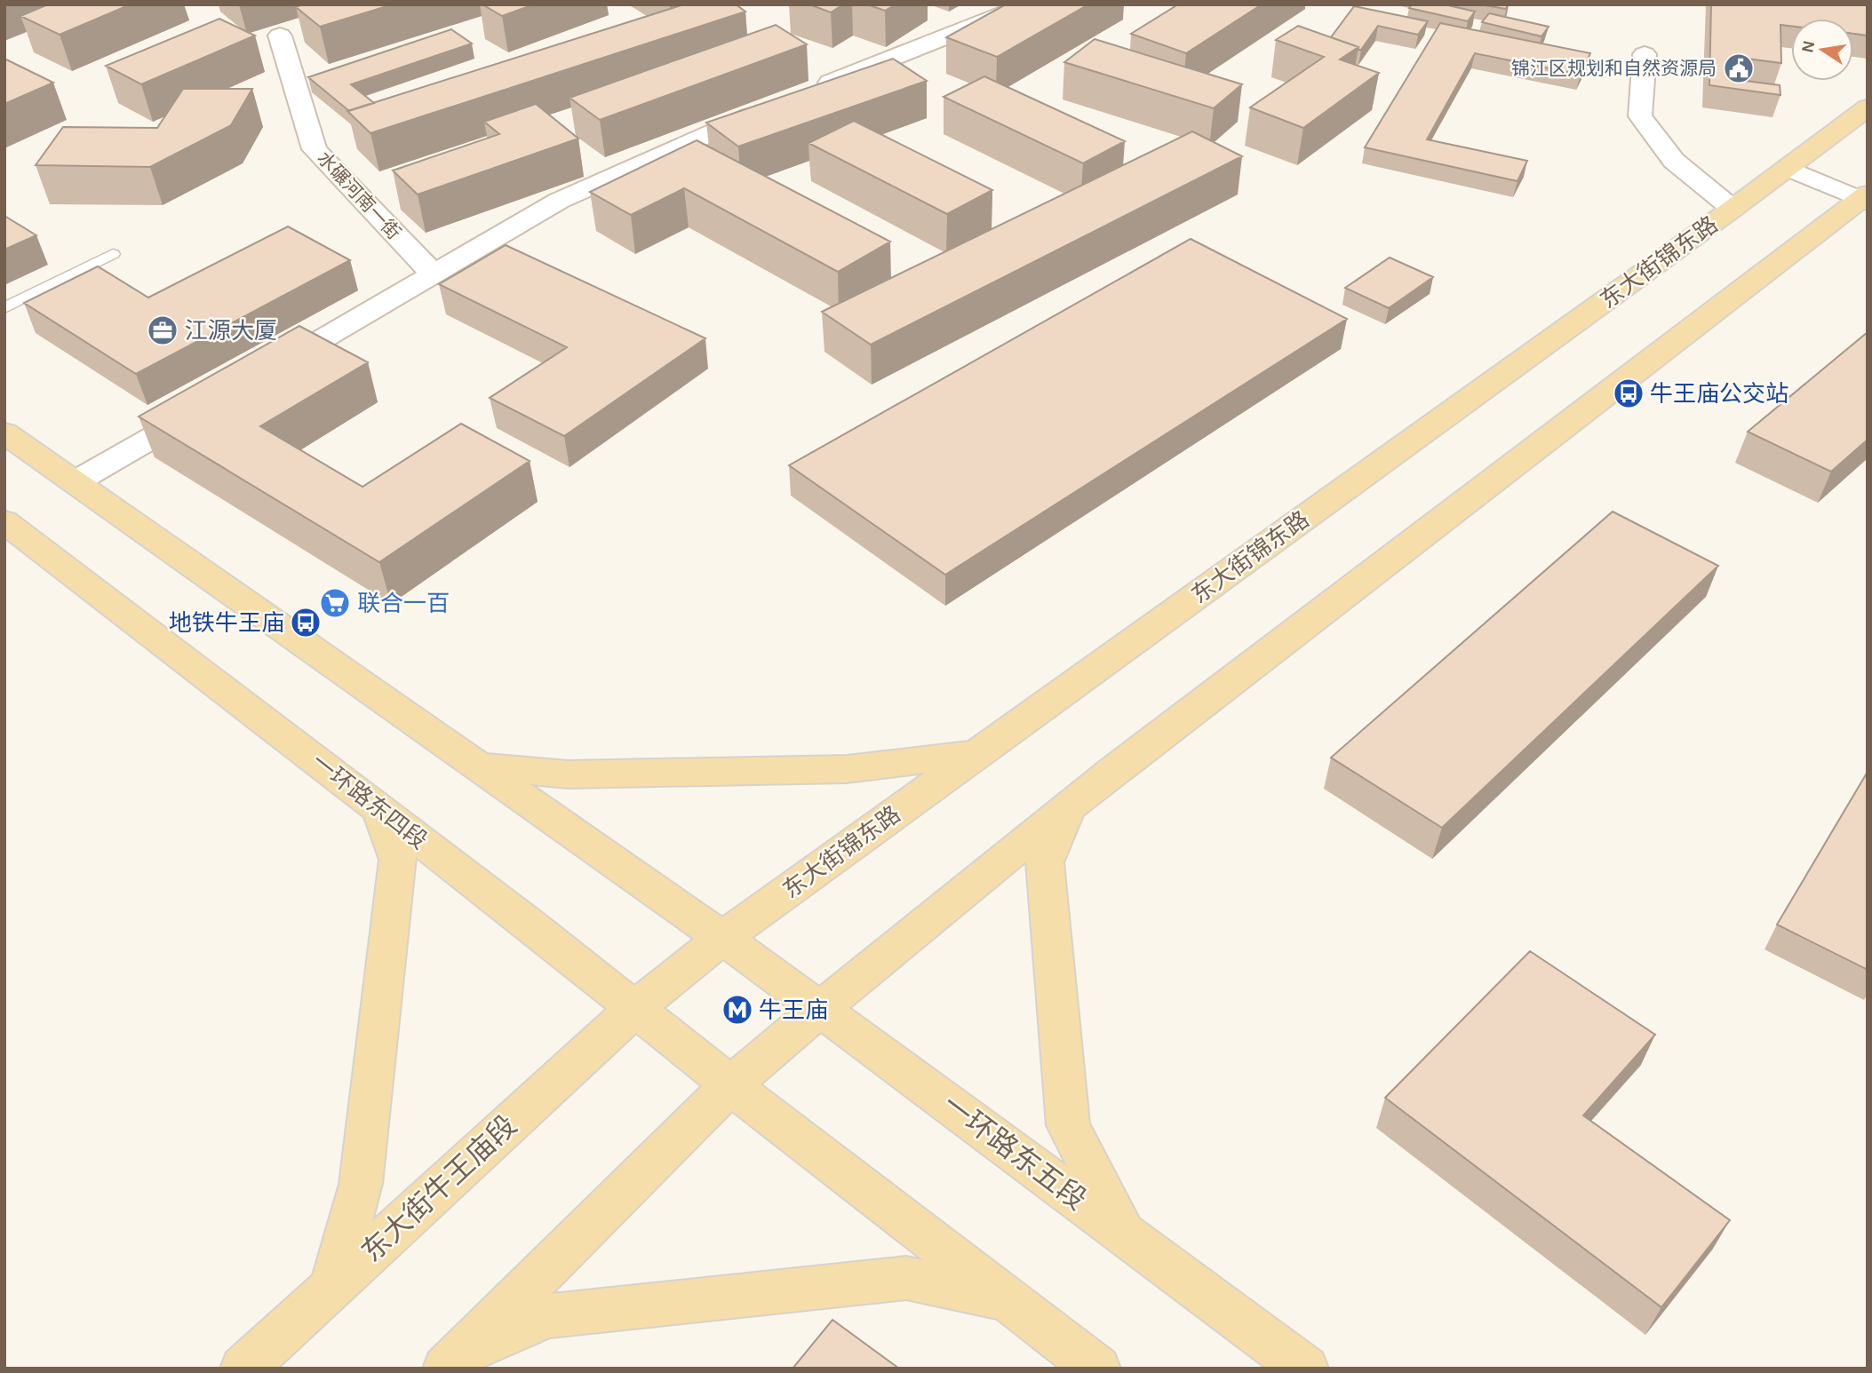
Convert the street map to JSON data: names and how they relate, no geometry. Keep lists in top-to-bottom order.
{
  "streets": {
    "main road": [
      "东大街锦东路",
      "一环路东四段",
      "一环路东五段",
      "东大街牛王庙段"
    ],
    "street": ["水碾河南一街"]
  },
  "crossings": [
    ["东大街锦东路", "一环路东四段"],
    ["东大街锦东路", "一环路东五段"],
    ["东大街锦东路", "东大街牛王庙段"],
    ["一环路东四段", "东大街牛王庙段"]
  ],
  "places": {
    "public building": ["锦江区规划和自然资源局"],
    "office": ["江源大厦"],
    "bus stop": ["牛王庙公交站", "地铁牛王庙"],
    "supermarket": ["联合一百"],
    "metro station": ["牛王庙"]
  },
  "north": "left"
}
